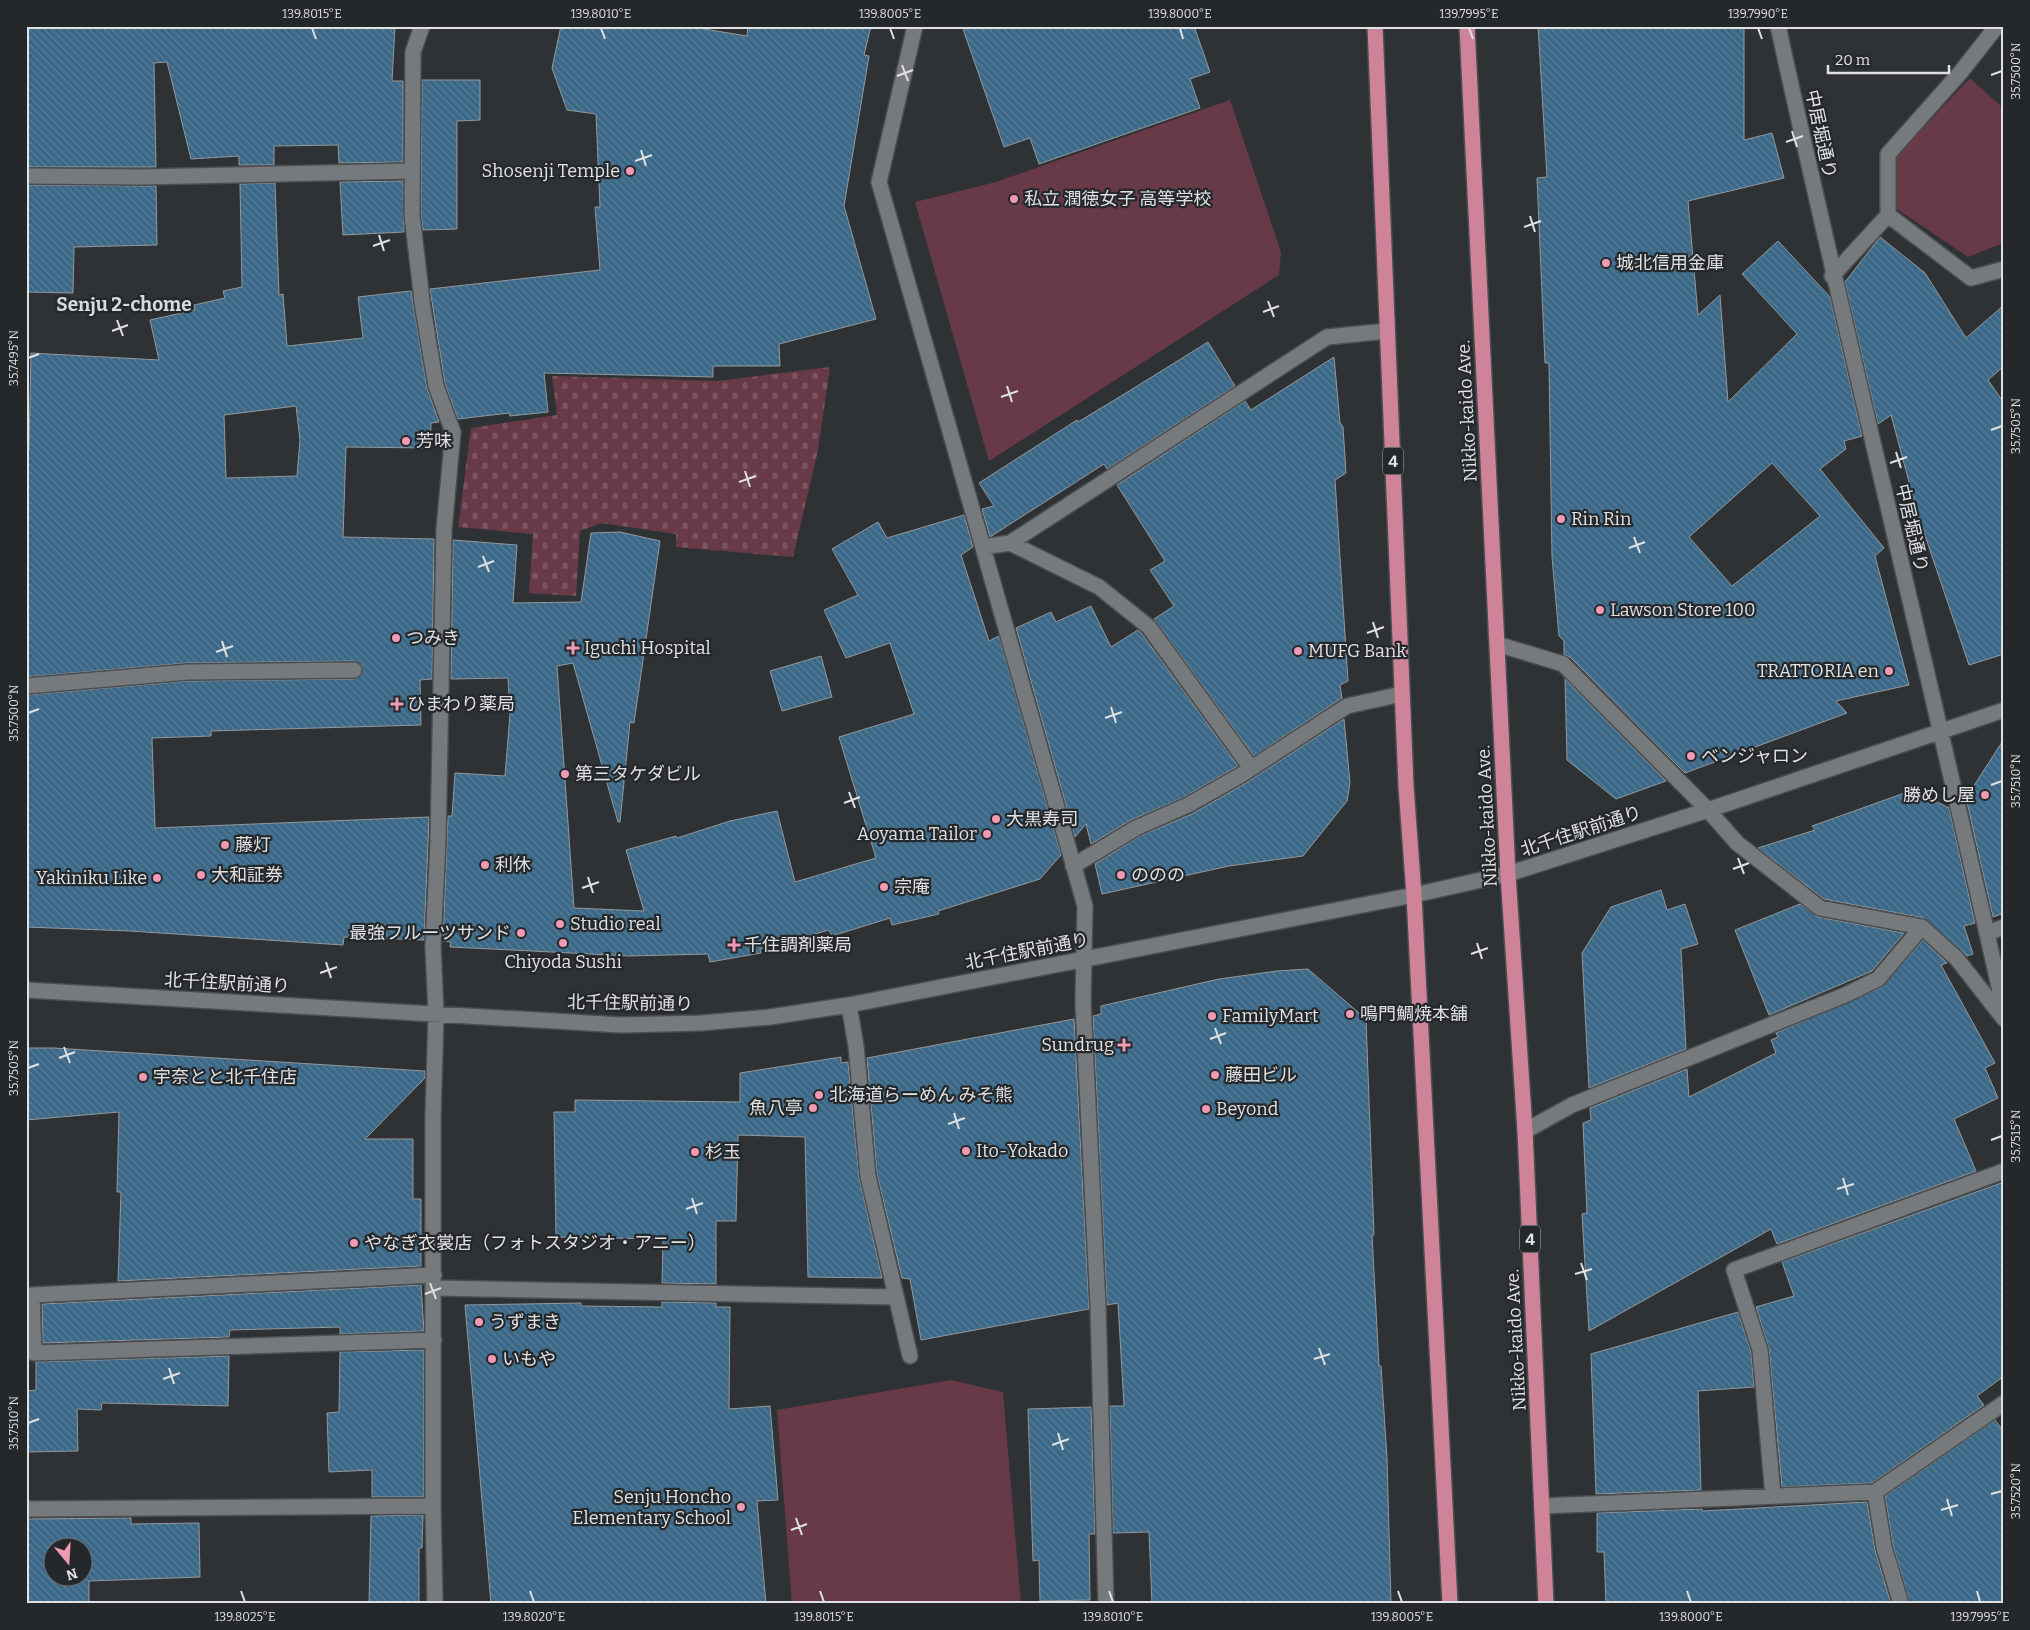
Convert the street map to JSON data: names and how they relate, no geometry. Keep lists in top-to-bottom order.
{
  "streets": {
    "highway": ["Nikko-kaido Ave.", "4"],
    "street": ["中居堀通り", "北千住駅前通り"]
  },
  "crossings": [
    ["中居堀通り", "北千住駅前通り"],
    ["Nikko-kaido Ave.", "北千住駅前通り"],
    ["4", "北千住駅前通り"]
  ],
  "districts": ["Senju 2-chome"],
  "places": {
    "other": [
      "Shosenji Temple",
      "私立 潤徳女子 高等学校",
      "城北信用金庫",
      "芳味",
      "Rin Rin",
      "Lawson Store 100",
      "つみき",
      "MUFG Bank",
      "TRATTORIA en",
      "ベンジャロン",
      "第三タケダビル",
      "勝めし屋",
      "大黒寿司",
      "Aoyama Tailor",
      "藤灯",
      "利休",
      "大和証券",
      "ののの",
      "Yakiniku Like",
      "宗庵",
      "Studio real",
      "最強フルーツサンド",
      "Chiyoda Sushi",
      "鳴門鯛焼本舗",
      "FamilyMart",
      "藤田ビル",
      "宇奈とと北千住店",
      "北海道らーめん みそ熊",
      "魚八亭",
      "Beyond",
      "Ito-Yokado",
      "杉玉",
      "やなぎ衣裳店（フォトスタジオ・アニー）",
      "うずまき",
      "いもや",
      "Senju Honcho Elementary School"
    ],
    "health": [
      "Iguchi Hospital",
      "ひまわり薬局",
      "千住調剤薬局",
      "Sundrug"
    ]
  },
  "scale_bar": "20 m",
  "north": "bottom",
  "coordinates": [
    "139.8015°E",
    "139.8010°E",
    "139.8005°E",
    "139.8000°E",
    "139.7995°E",
    "139.7990°E",
    "35.7500°N",
    "35.7495°N",
    "35.7505°N",
    "35.7510°N",
    "35.7515°N",
    "35.7520°N",
    "139.8025°E",
    "139.8020°E"
  ]
}
